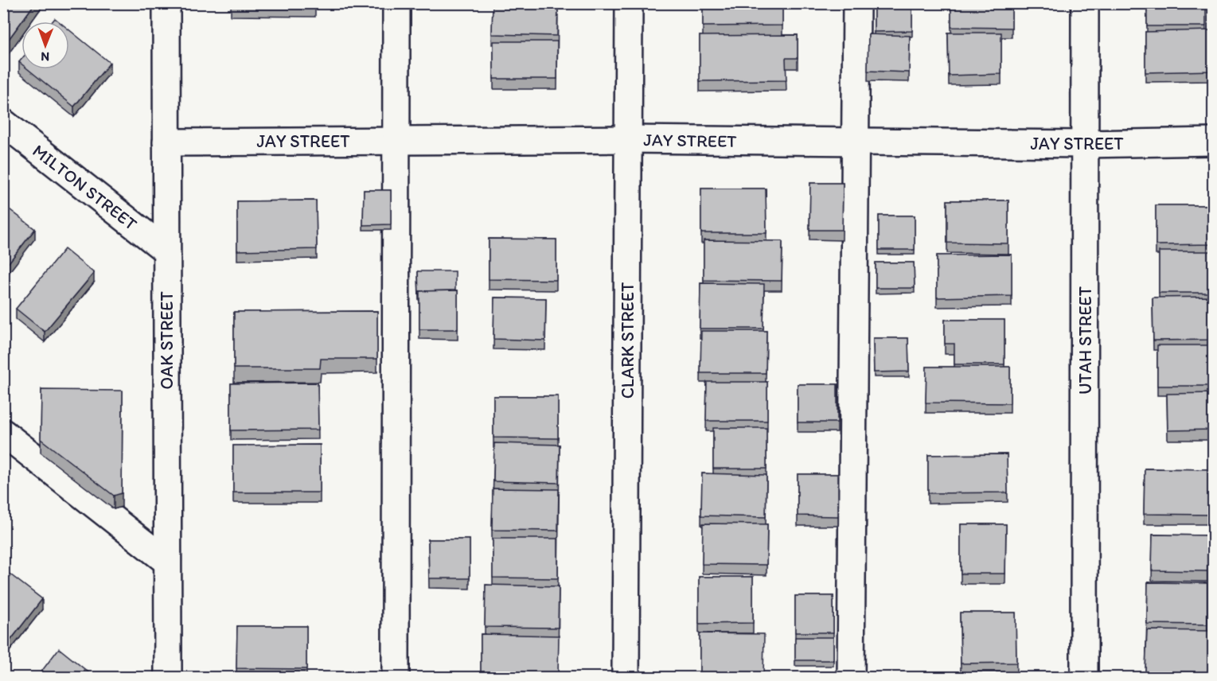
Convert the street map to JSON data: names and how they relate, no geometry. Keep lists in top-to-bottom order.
{
  "streets": {
    "street": [
      "JAY STREET",
      "MILTON STREET",
      "OAK STREET",
      "CLARK STREET",
      "UTAH STREET"
    ]
  },
  "crossings": [
    ["JAY STREET", "OAK STREET"],
    ["JAY STREET", "CLARK STREET"],
    ["JAY STREET", "UTAH STREET"],
    ["MILTON STREET", "OAK STREET"]
  ],
  "north": "bottom"
}
